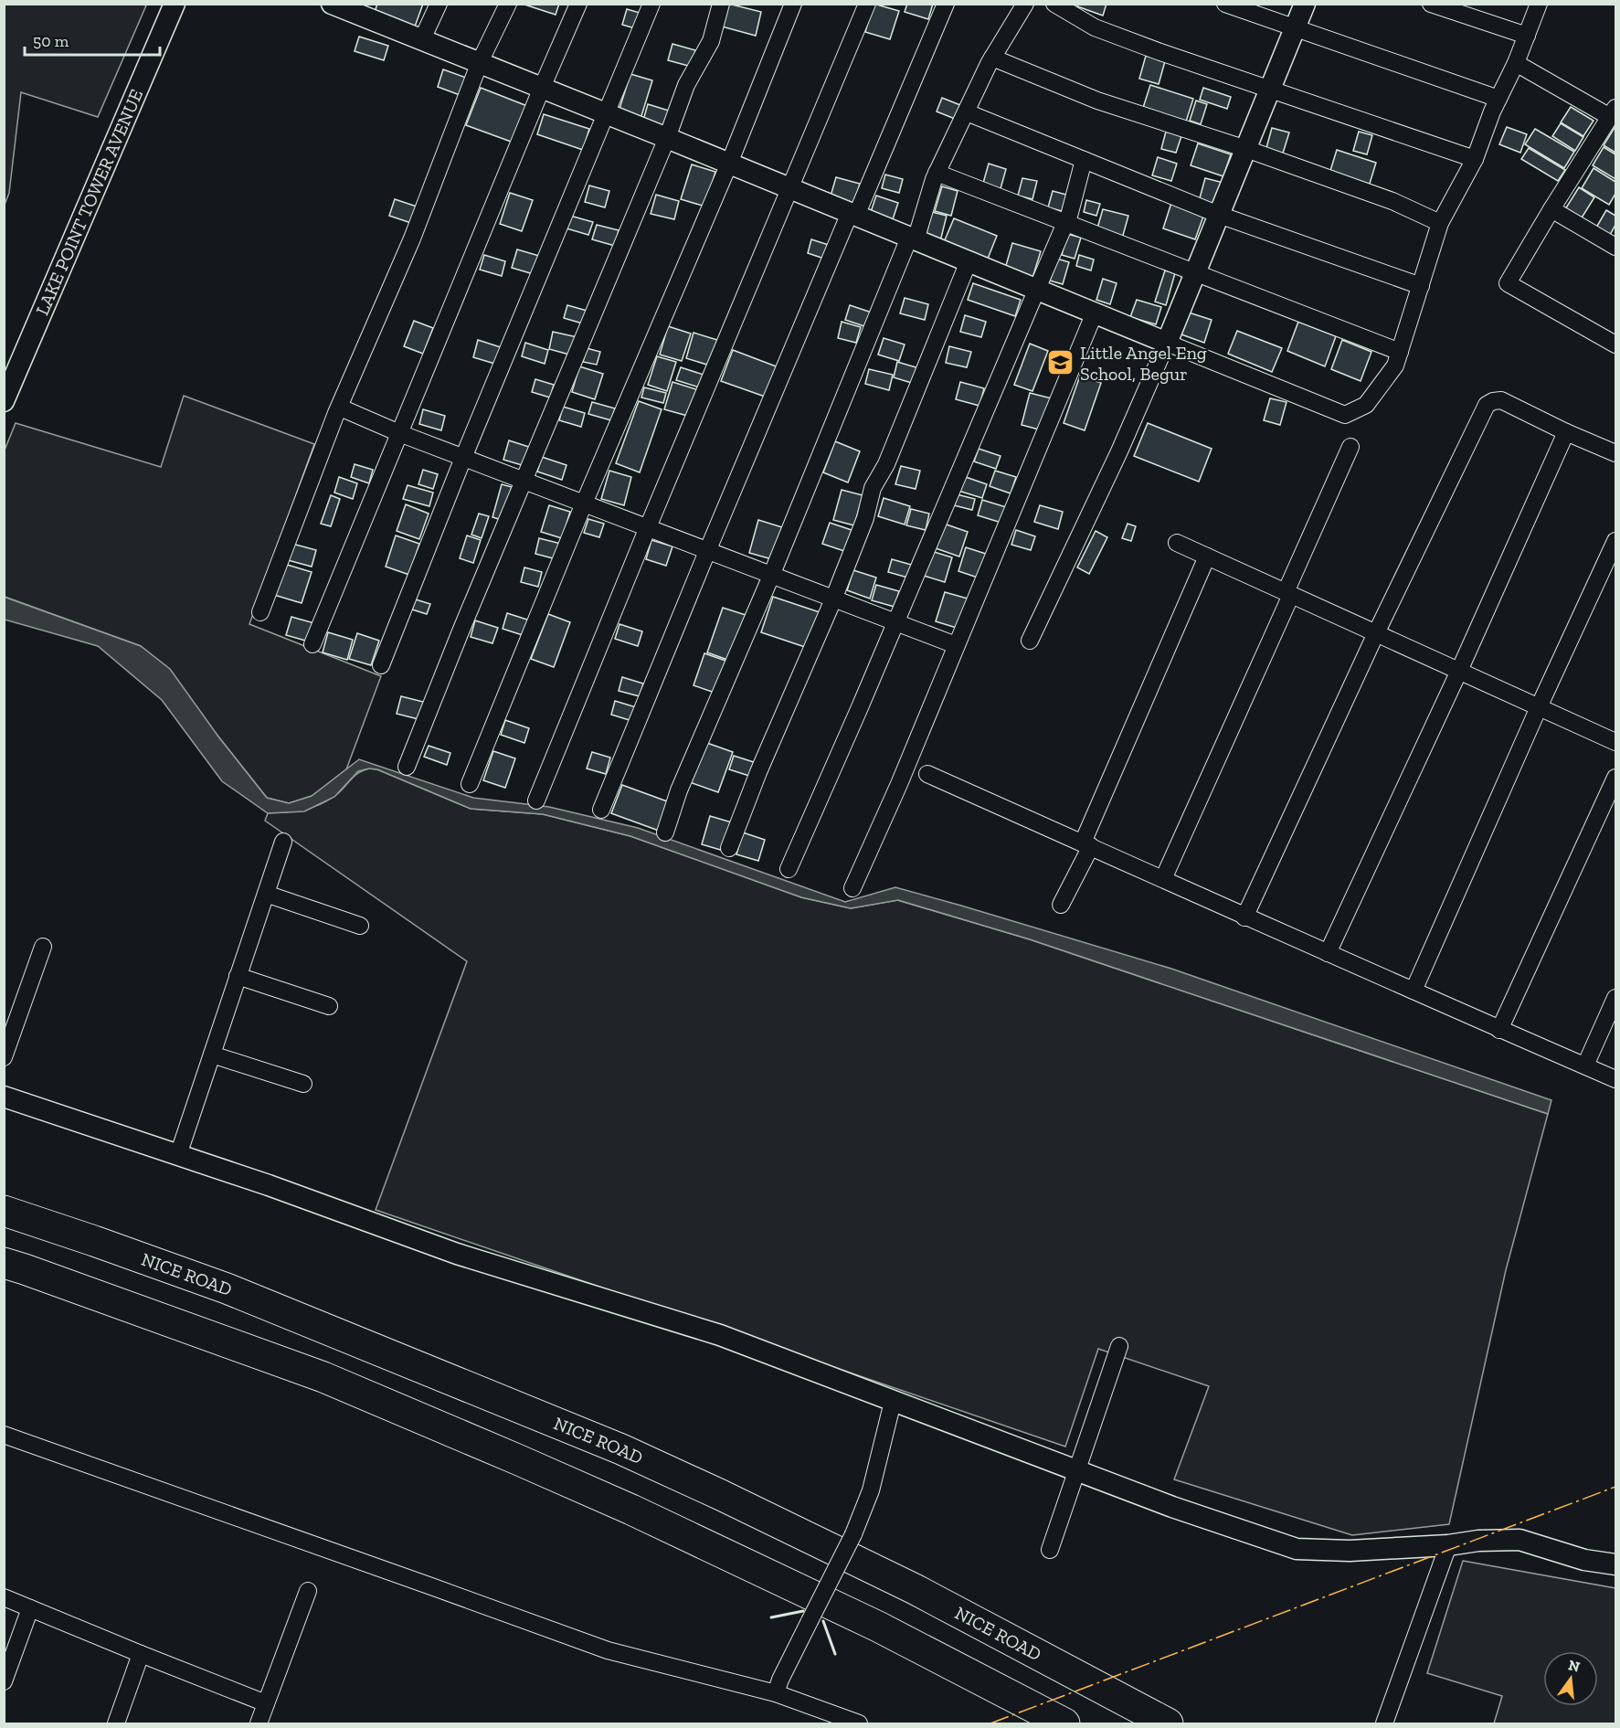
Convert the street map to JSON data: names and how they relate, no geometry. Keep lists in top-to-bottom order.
{
  "streets": {
    "highway": ["NICE ROAD"],
    "street": ["LAKE POINT TOWER AVENUE"]
  },
  "places": {
    "school or university": ["Little Angel Eng School, Begur"]
  },
  "scale_bar": "50 m",
  "north": "top"
}
